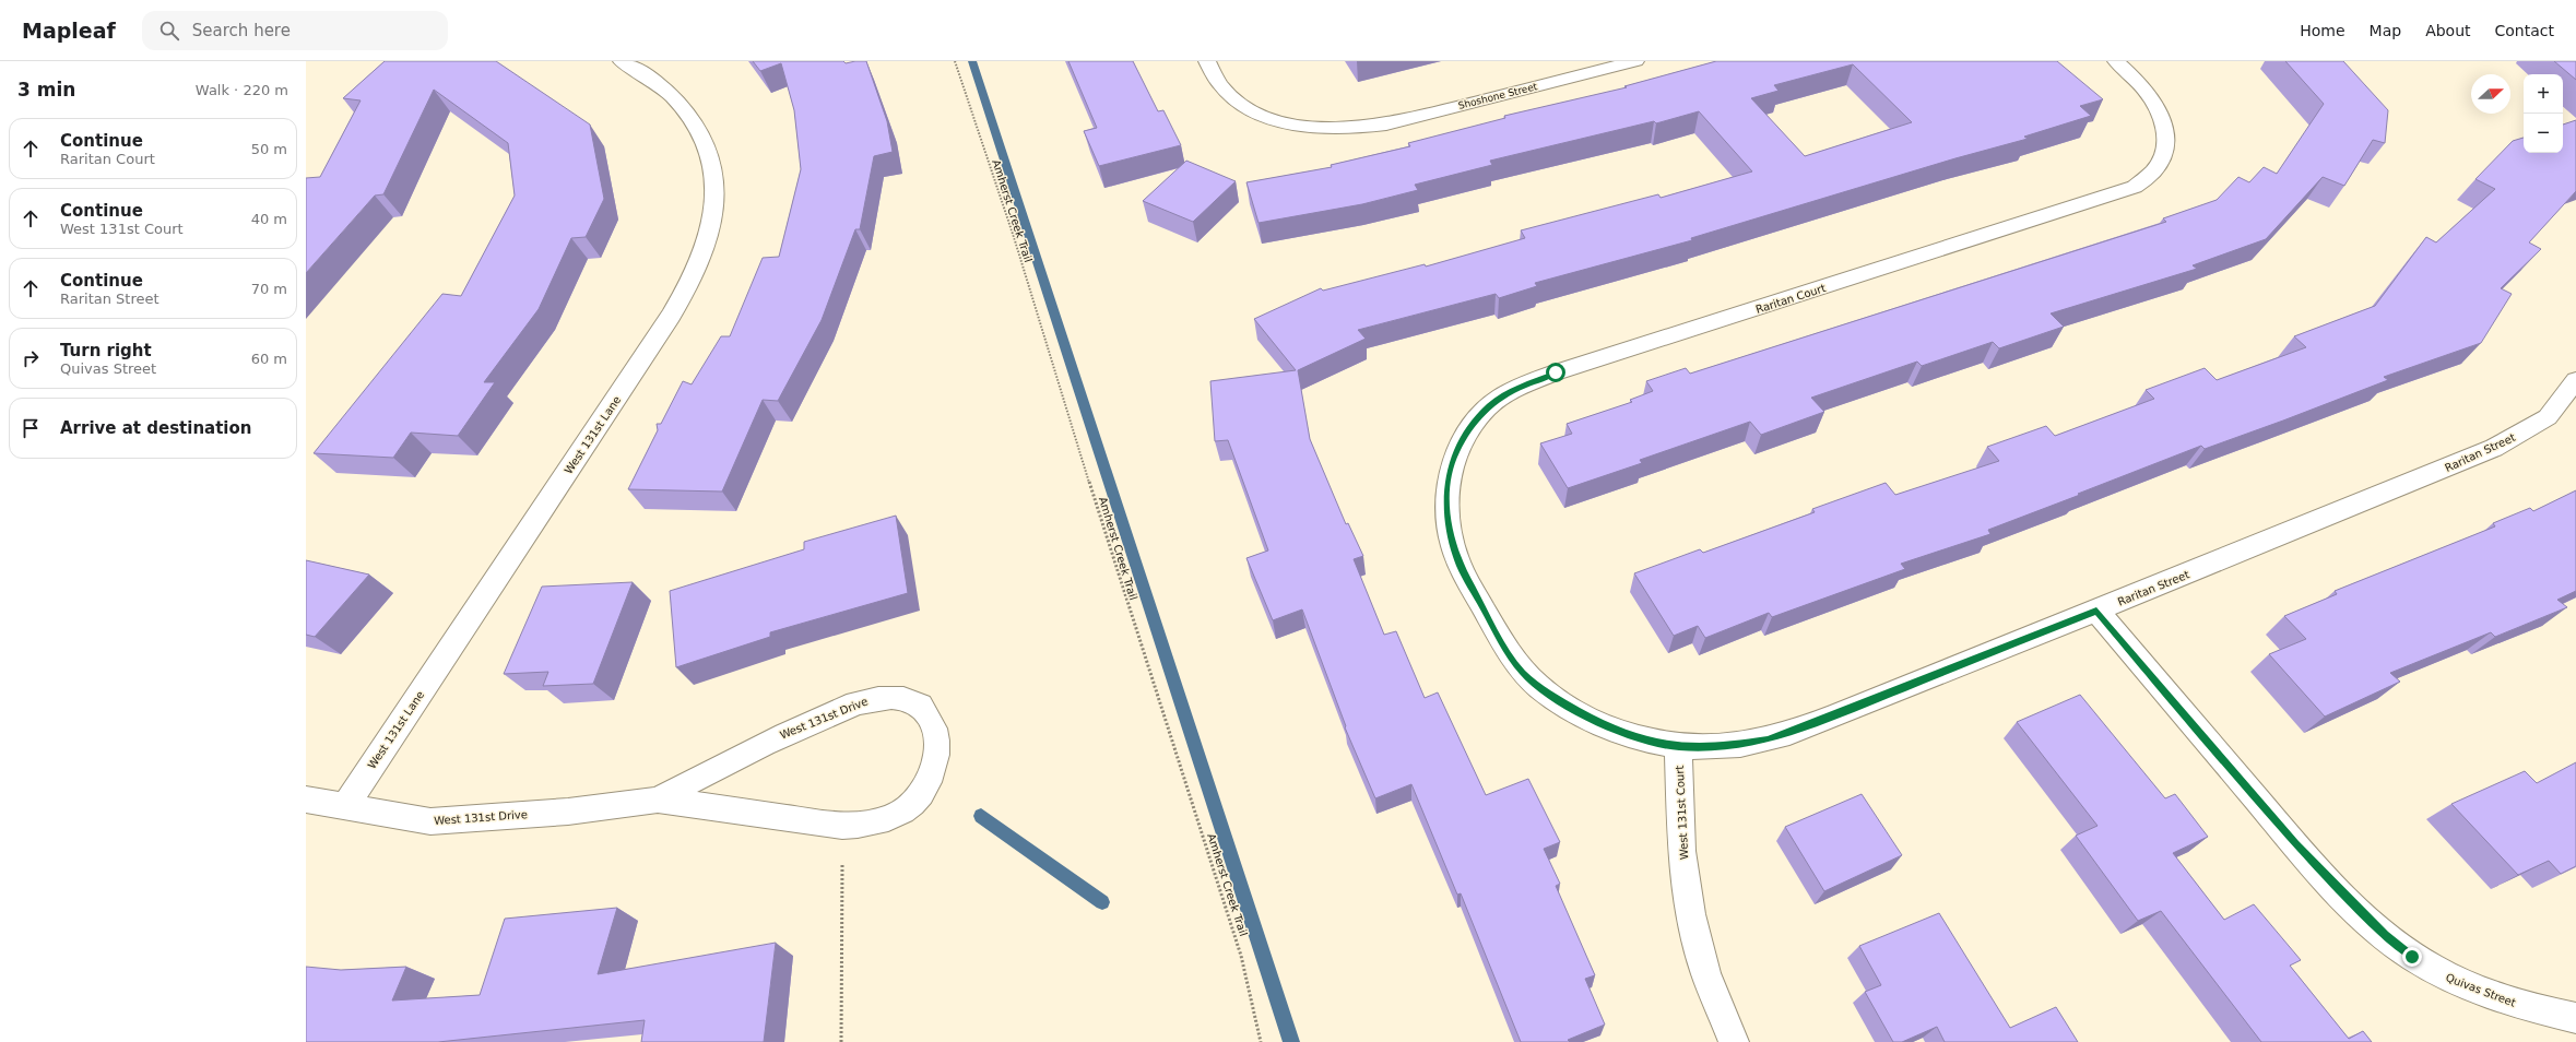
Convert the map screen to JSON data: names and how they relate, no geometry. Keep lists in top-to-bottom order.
{
  "streets": {
    "street": [
      "Shoshone Street",
      "Raritan Court",
      "West 131st Lane",
      "Raritan Street",
      "West 131st Drive",
      "West 131st Court",
      "Quivas Street"
    ],
    "path": ["Amherst Creek Trail"]
  },
  "crossings": [
    ["Raritan Court", "Raritan Street"],
    ["Raritan Court", "West 131st Court"],
    ["West 131st Lane", "West 131st Drive"],
    ["Raritan Street", "West 131st Court"],
    ["Raritan Street", "Quivas Street"]
  ],
  "north": "right",
  "page": {
    "header": "Mapleaf",
    "search": "Search here",
    "nav": [
      "Home",
      "Map",
      "About",
      "Contact"
    ],
    "heading": ["3 min", "Walk · 220 m"],
    "map_buttons": ["+", "−"],
    "list": [
      ["Continue", "Raritan Court", "50 m"],
      ["Continue", "West 131st Court", "40 m"],
      ["Continue", "Raritan Street", "70 m"],
      ["Turn right", "Quivas Street", "60 m"],
      "Arrive at destination"
    ]
  }
}
